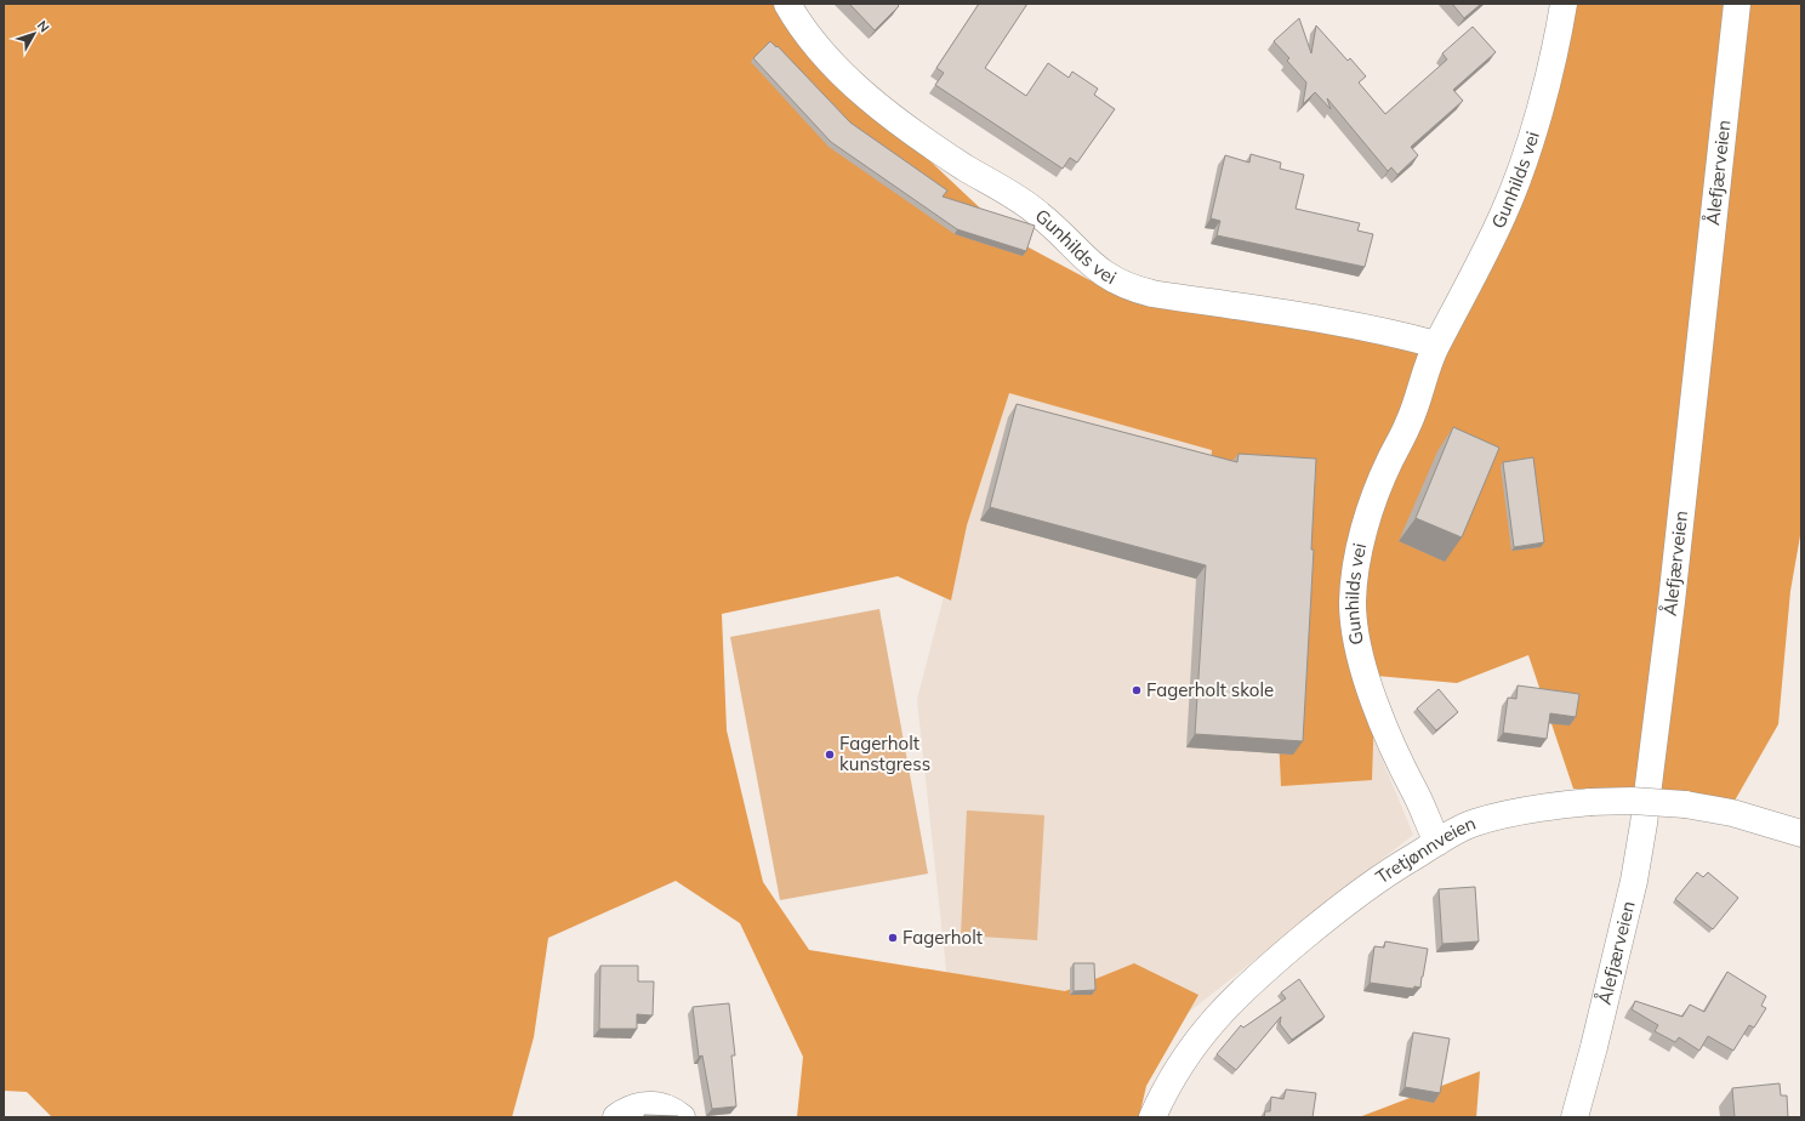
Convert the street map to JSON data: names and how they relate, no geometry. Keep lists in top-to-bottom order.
{
  "streets": {
    "street": ["Ålefjærveien", "Gunhilds vei", "Tretjønnveien"]
  },
  "crossings": [
    ["Gunhilds vei", "Tretjønnveien"]
  ],
  "places": ["Fagerholt skole", "Fagerholt kunstgress", "Fagerholt"],
  "north": "top right"
}
